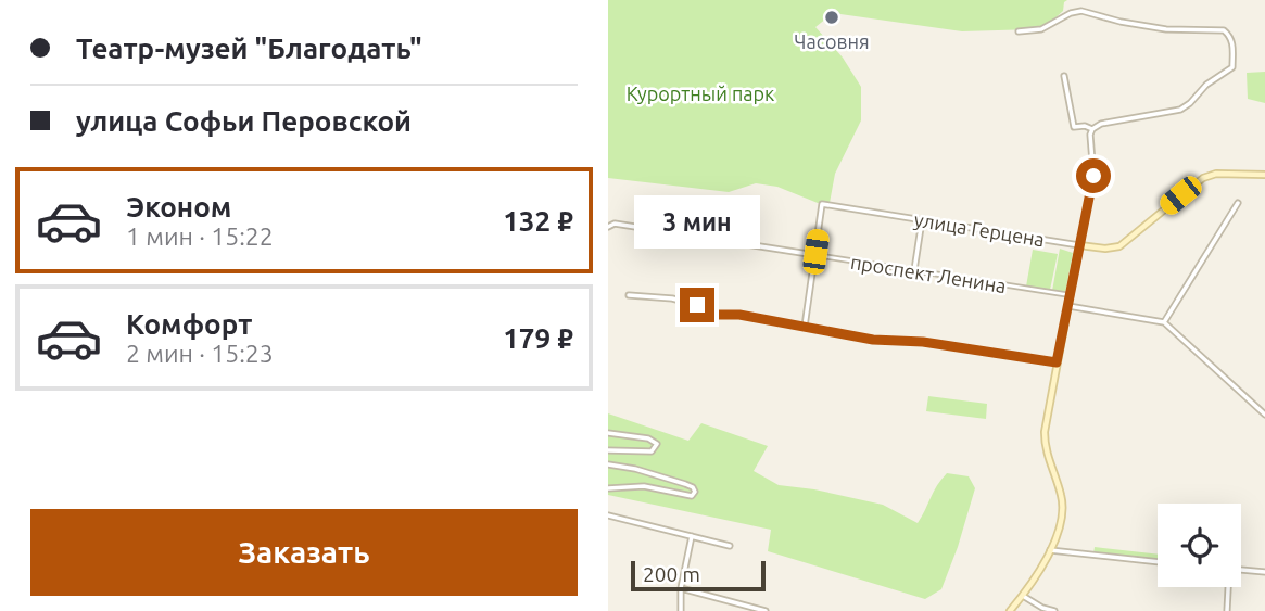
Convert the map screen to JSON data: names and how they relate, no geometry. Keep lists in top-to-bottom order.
{
  "streets": {
    "main road": ["улица Герцена"],
    "street": ["проспект Ленина"]
  },
  "crossings": [
    ["улица Герцена", "проспект Ленина"]
  ],
  "parks": ["Курортный парк"],
  "places": ["Часовня"],
  "scale_bar": "200 m",
  "page": {
    "banner": ["Театр-музей \"Благодать\"", "улица Софьи Перовской"],
    "list": [
      {
        "name": "Эконом",
        "note": "1 мин · 15:22",
        "value": "132 ₽"
      },
      {
        "name": "Комфорт",
        "note": "2 мин · 15:23",
        "value": "179 ₽"
      }
    ],
    "bubble": "3 мин",
    "buttons": "Заказать",
    "scale": "200 m"
  }
}
